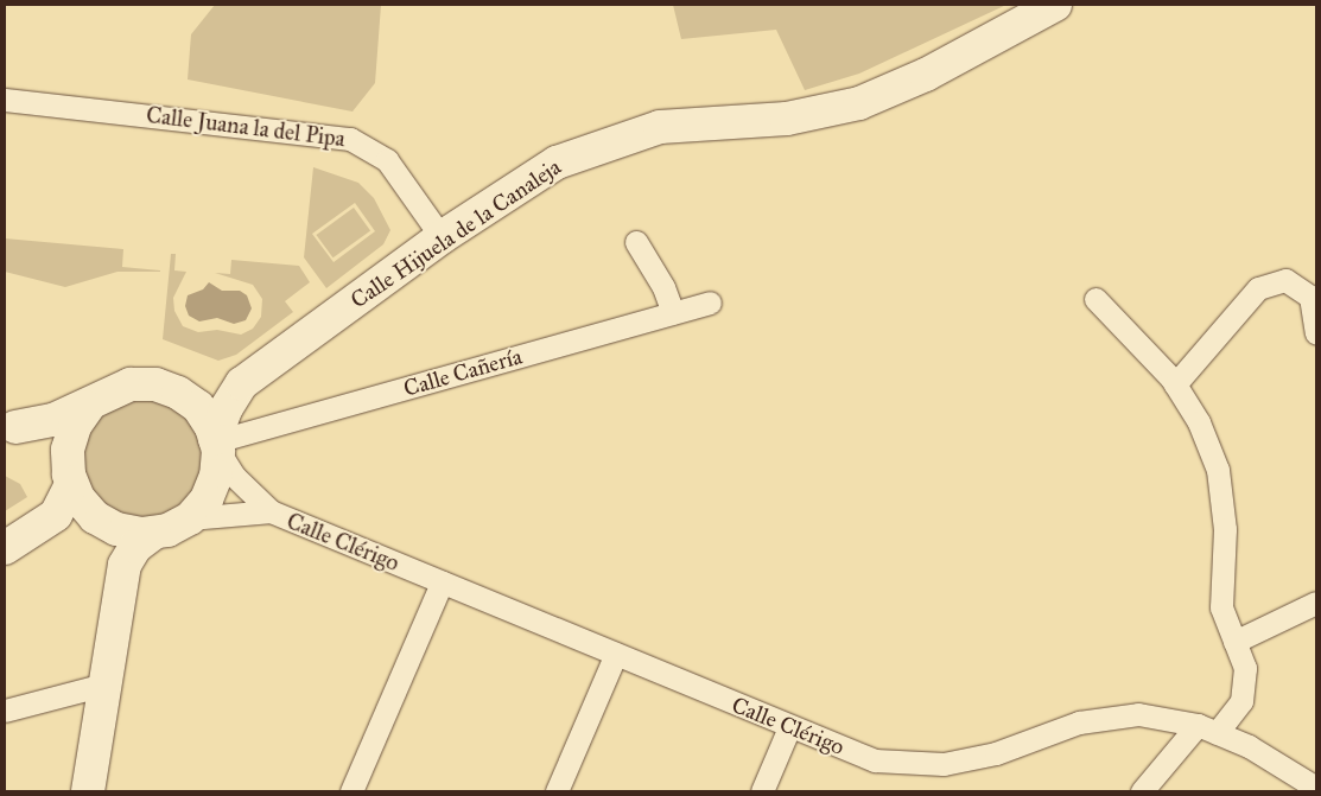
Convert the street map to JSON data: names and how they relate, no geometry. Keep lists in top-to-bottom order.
{
  "streets": {
    "street": [
      "Calle Juana la del Pipa",
      "Calle Hijuela de la Canaleja",
      "Calle Cañería",
      "Calle Clérigo"
    ]
  },
  "crossings": [
    ["Calle Juana la del Pipa", "Calle Hijuela de la Canaleja"],
    ["Calle Hijuela de la Canaleja", "Calle Cañería"],
    ["Calle Hijuela de la Canaleja", "Calle Clérigo"],
    ["Calle Cañería", "Calle Clérigo"]
  ]
}
